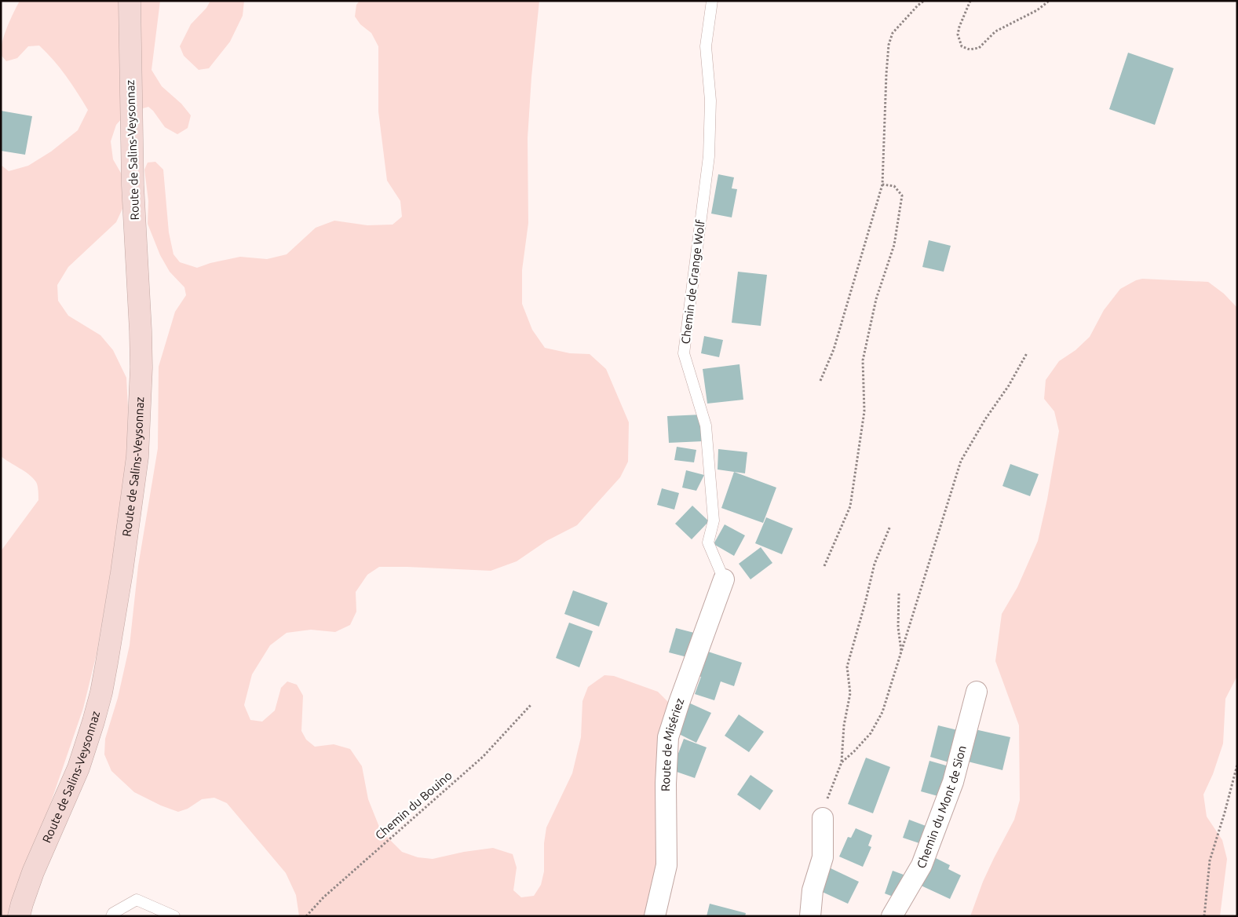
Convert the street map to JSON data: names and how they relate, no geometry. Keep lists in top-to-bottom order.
{
  "streets": {
    "street": ["Route de Salins-Veysonnaz", "Route de Misériez", "Chemin du Mont de Sion"],
    "lane": ["Chemin de Grange Wolf"],
    "path": ["Chemin du Bouino"]
  },
  "crossings": [
    ["Chemin de Grange Wolf", "Route de Misériez"]
  ]
}
